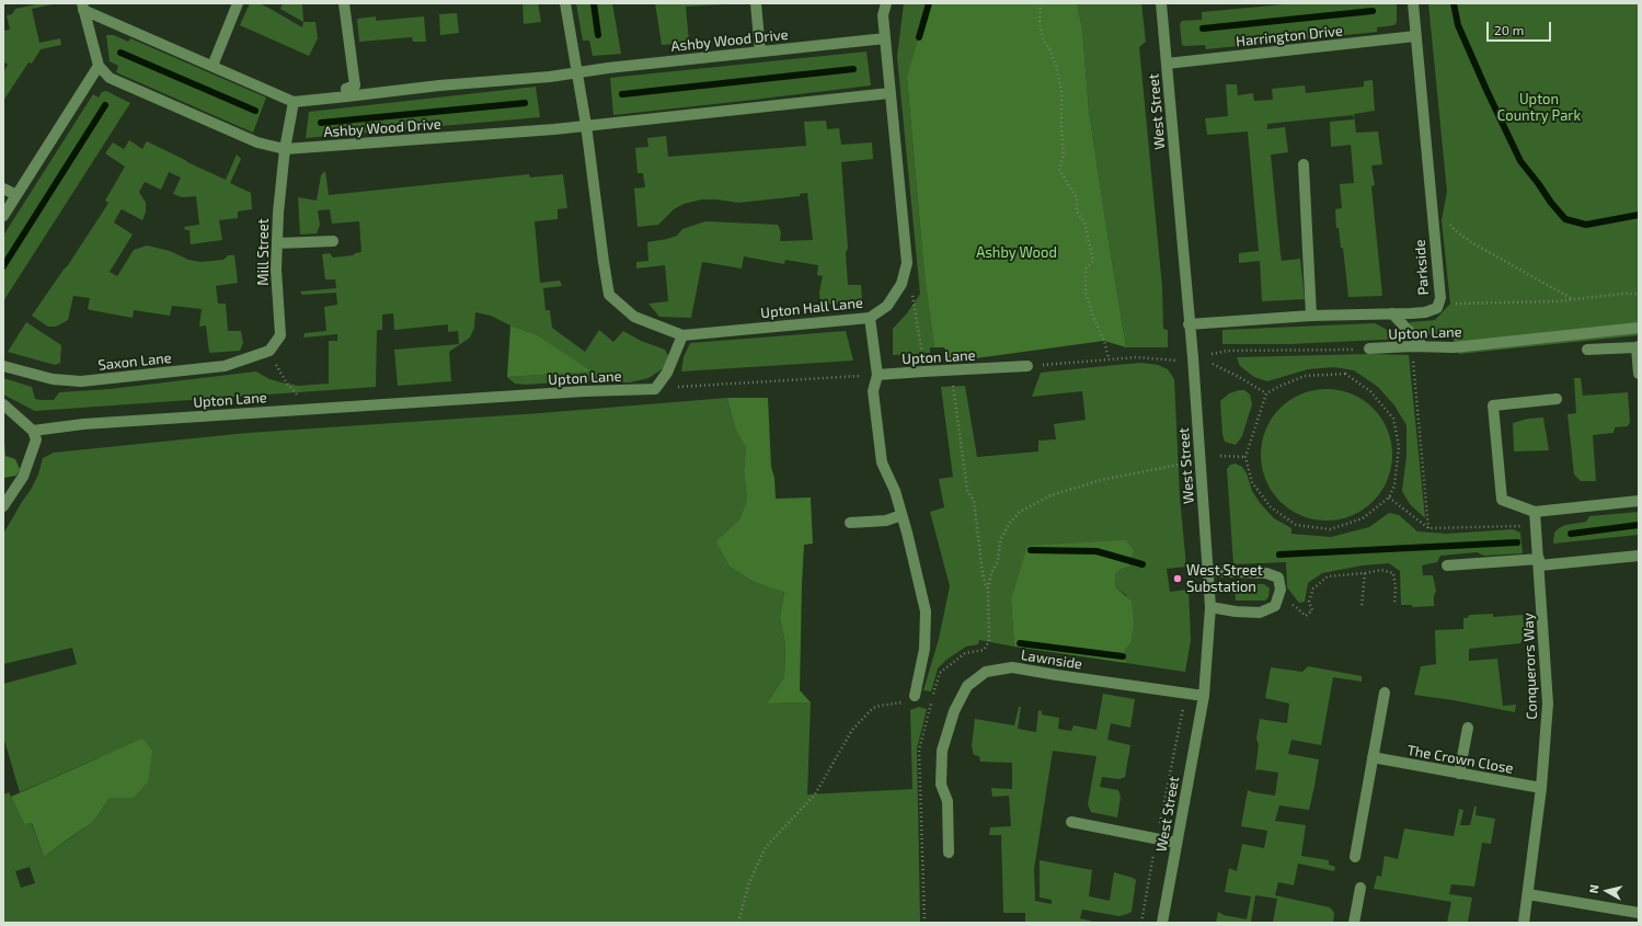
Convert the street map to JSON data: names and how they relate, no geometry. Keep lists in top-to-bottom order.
{
  "streets": {
    "street": [
      "Harrington Drive",
      "Ashby Wood Drive",
      "West Street",
      "Mill Street",
      "Parkside",
      "Upton Hall Lane",
      "Upton Lane",
      "Saxon Lane",
      "Lawnside",
      "Conquerors Way",
      "The Crown Close"
    ]
  },
  "crossings": [
    ["Harrington Drive", "West Street"],
    ["Harrington Drive", "Parkside"],
    ["Ashby Wood Drive", "Mill Street"],
    ["Ashby Wood Drive", "Upton Hall Lane"],
    ["West Street", "Parkside"],
    ["West Street", "Lawnside"],
    ["Mill Street", "Saxon Lane"],
    ["Conquerors Way", "The Crown Close"]
  ],
  "parks": ["Upton Country Park", "Ashby Wood"],
  "places": ["West Street Substation"],
  "scale_bar": "20 m",
  "north": "left"
}
